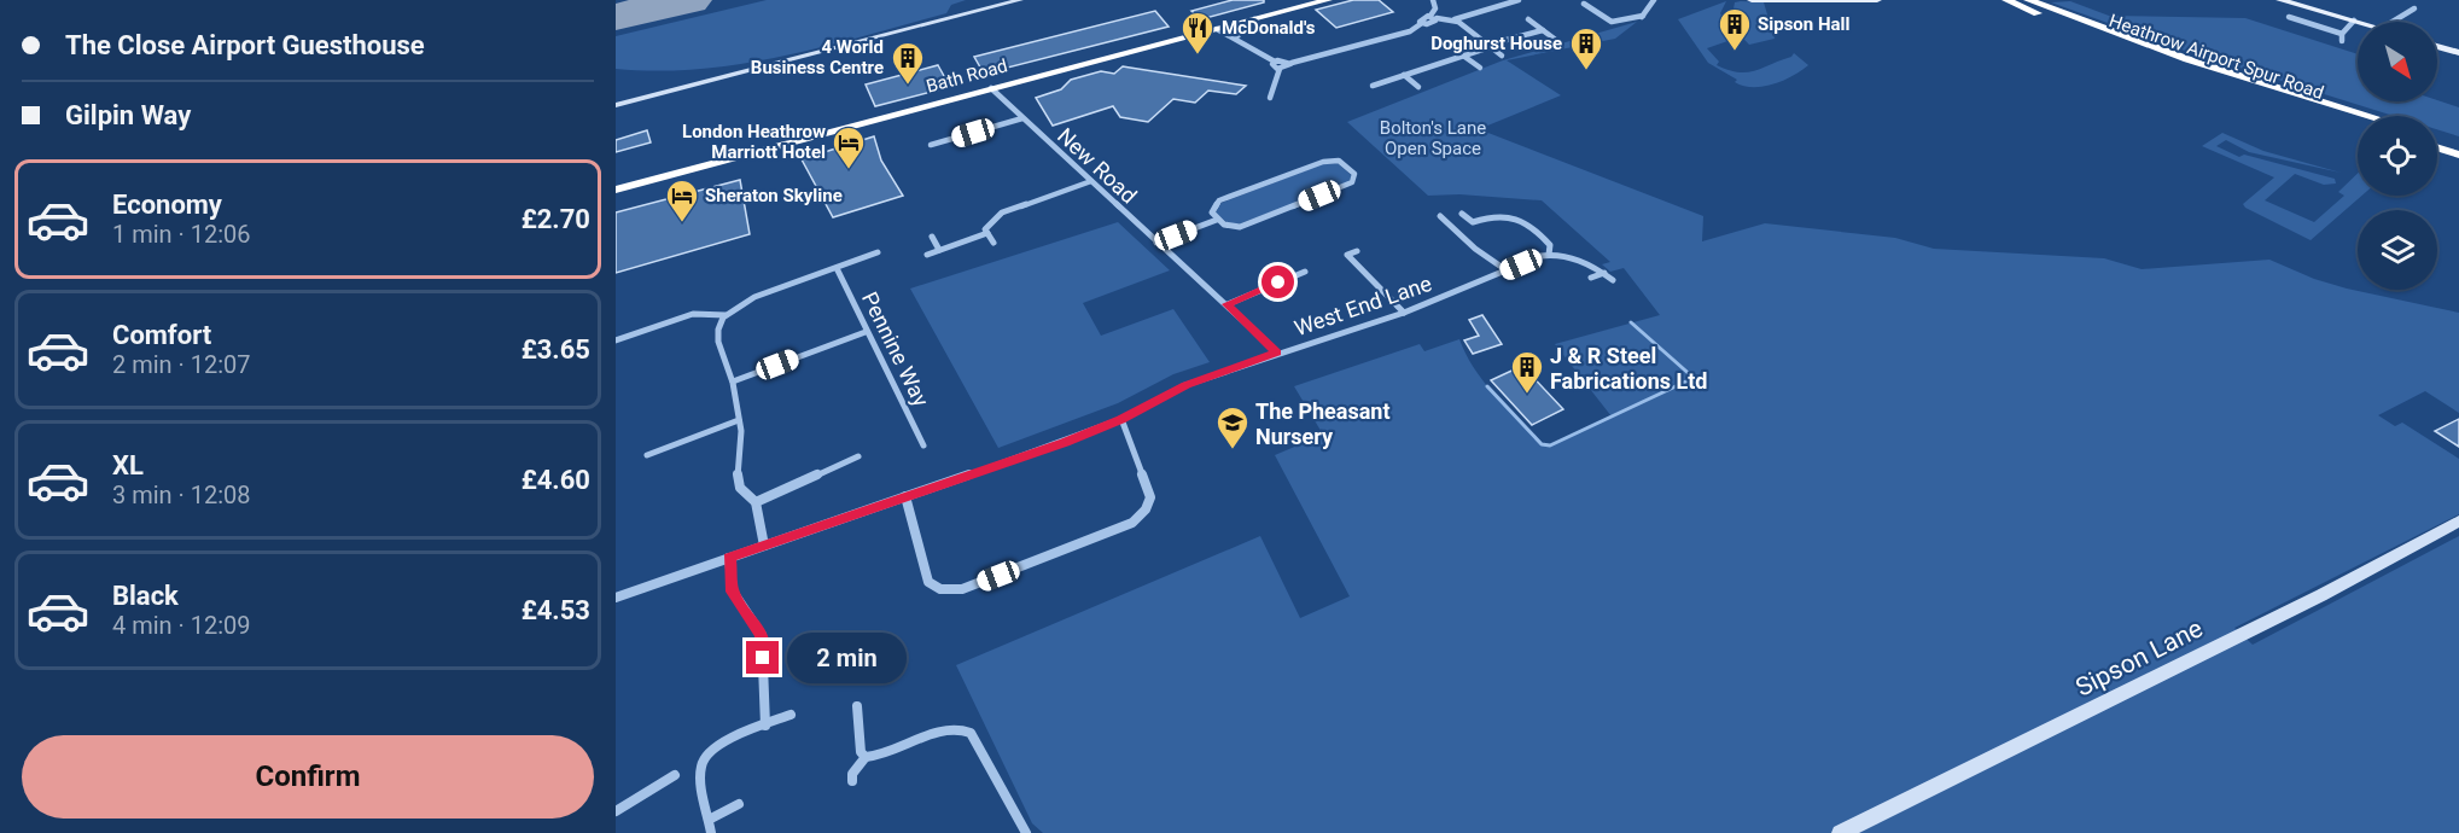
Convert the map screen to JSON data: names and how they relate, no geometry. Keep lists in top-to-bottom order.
{
  "streets": {
    "highway": ["Heathrow Airport Spur Road", "Bath Road"],
    "street": [
      "New Road",
      "West End Lane",
      "Pennine Way",
      "Sipson Lane"
    ]
  },
  "crossings": [
    ["Bath Road", "New Road"],
    ["New Road", "West End Lane"]
  ],
  "parks": ["Bolton's Lane Open Space"],
  "places": {
    "building": [
      "Sipson Hall",
      "Doghurst House",
      "4 World Business Centre",
      "J & R Steel Fabrications Ltd"
    ],
    "restaurant": ["McDonald's"],
    "hotel": ["London Heathrow Marriott Hotel", "Sheraton Skyline"],
    "school or university": ["The Pheasant Nursery"]
  },
  "north": "bottom right",
  "page": {
    "banner": ["The Close Airport Guesthouse", "Gilpin Way"],
    "list": [
      {
        "name": "Economy",
        "note": "1 min · 12:06",
        "value": "£2.70"
      },
      {
        "name": "Comfort",
        "note": "2 min · 12:07",
        "value": "£3.65"
      },
      {
        "name": "XL",
        "note": "3 min · 12:08",
        "value": "£4.60"
      },
      {
        "name": "Black",
        "note": "4 min · 12:09",
        "value": "£4.53"
      }
    ],
    "bubble": "2 min",
    "buttons": "Confirm"
  }
}
